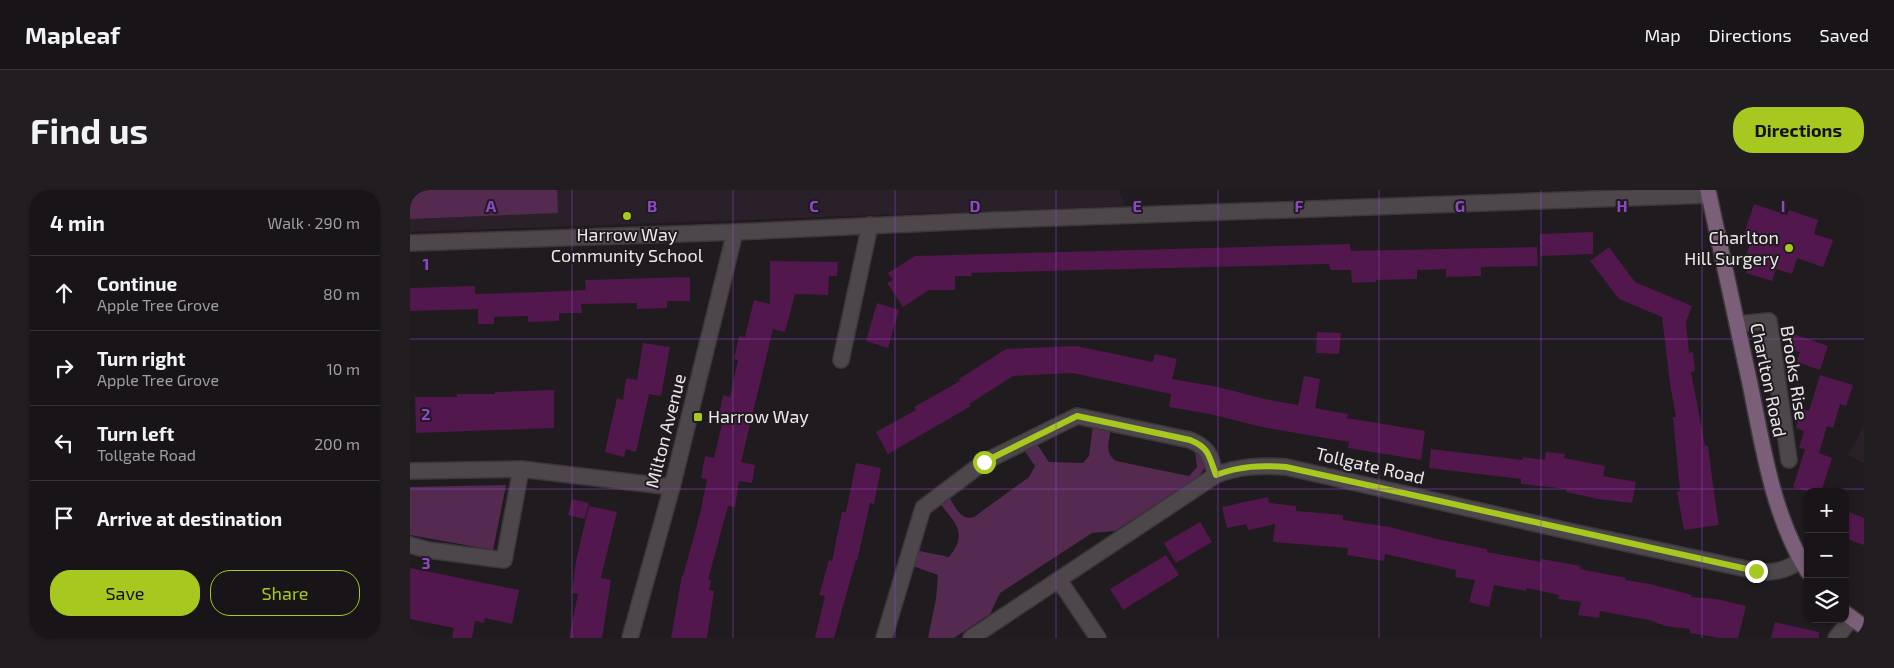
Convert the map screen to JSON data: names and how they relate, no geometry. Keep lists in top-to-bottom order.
{
  "streets": {
    "street": [
      "Brooks Rise",
      "Charlton Road",
      "Milton Avenue",
      "Tollgate Road"
    ]
  },
  "crossings": [
    ["Brooks Rise", "Charlton Road"],
    ["Charlton Road", "Tollgate Road"]
  ],
  "places": {
    "other": ["Harrow Way Community School", "Charlton Hill Surgery"],
    "transit": ["Harrow Way"]
  },
  "page": {
    "header": "Mapleaf",
    "nav": ["Map", "Directions", "Saved"],
    "buttons": [
      "Directions",
      ["Save", "Share"]
    ],
    "title": "Find us",
    "heading": ["4 min", "Walk · 290 m"],
    "list": [
      ["Continue", "Apple Tree Grove", "80 m"],
      ["Turn right", "Apple Tree Grove", "10 m"],
      ["Turn left", "Tollgate Road", "200 m"],
      "Arrive at destination"
    ],
    "map_buttons": ["+", "−"]
  },
  "grid": {
    "columns": [
      "A",
      "B",
      "C",
      "D",
      "E",
      "F",
      "G",
      "H",
      "I"
    ],
    "rows": ["1", "2", "3"]
  }
}
